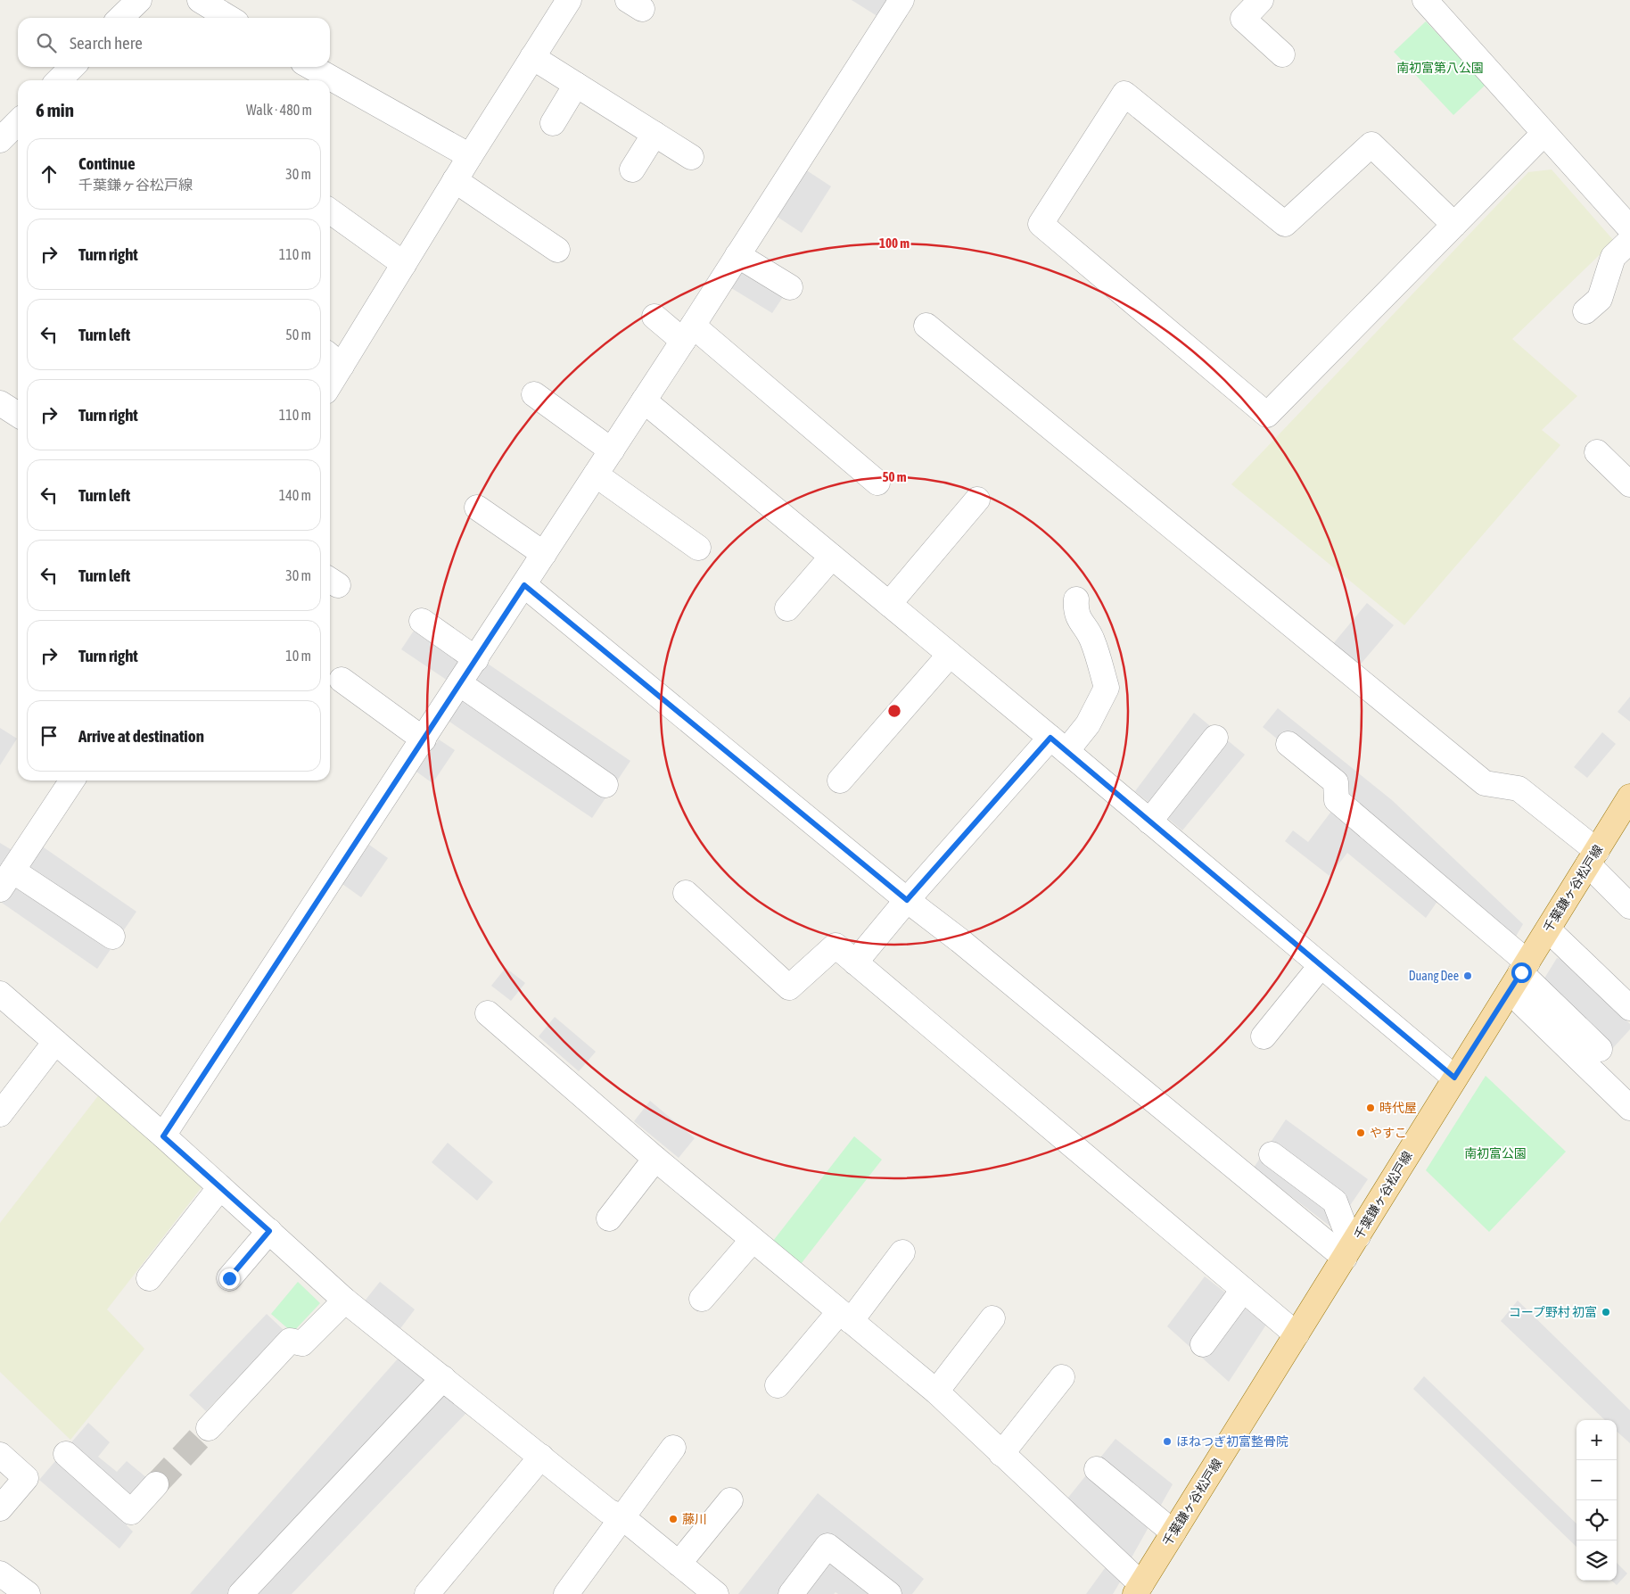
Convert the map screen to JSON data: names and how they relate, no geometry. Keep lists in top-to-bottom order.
{
  "streets": {
    "main road": ["千葉鎌ヶ谷松戸線"]
  },
  "parks": ["南初富第八公園", "南初富公園"],
  "places": [
    "Duang Dee",
    "時代屋",
    "やすこ",
    "コープ野村 初富",
    "ほねつぎ初富整骨院",
    "藤川"
  ],
  "page": {
    "search": "Search here",
    "heading": ["6 min", "Walk · 480 m"],
    "list": [
      ["Continue", "千葉鎌ヶ谷松戸線", "30 m"],
      ["Turn right", "110 m"],
      ["Turn left", "50 m"],
      ["Turn right", "110 m"],
      ["Turn left", "140 m"],
      ["Turn left", "30 m"],
      ["Turn right", "10 m"],
      "Arrive at destination"
    ],
    "map_buttons": ["+", "−"]
  },
  "rings": ["100 m", "50 m"]
}
